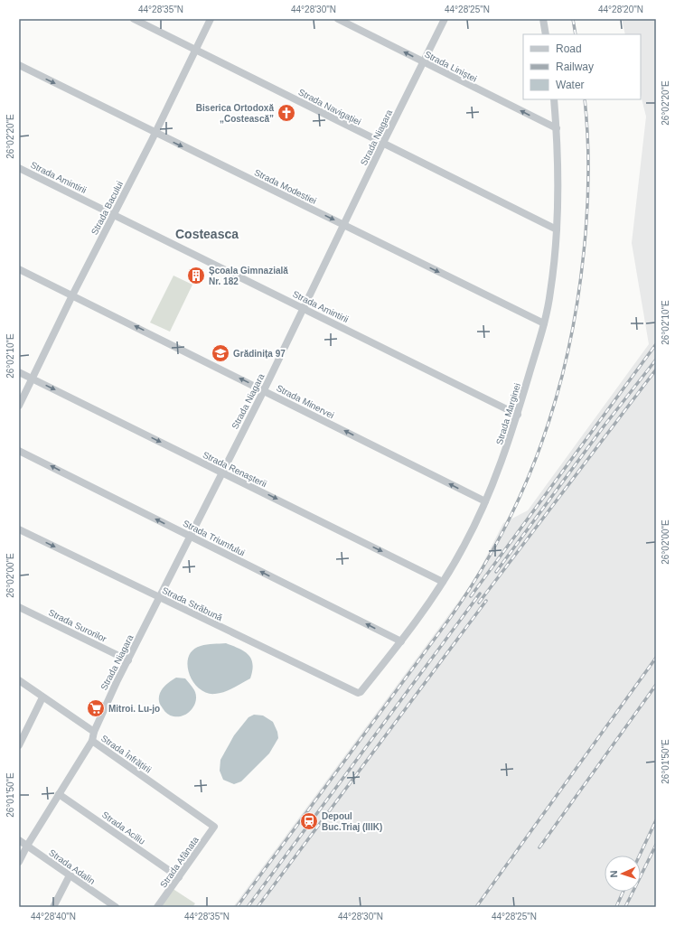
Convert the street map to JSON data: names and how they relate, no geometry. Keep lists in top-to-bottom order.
{
  "streets": {
    "street": [
      "Strada Liniștei",
      "Strada Navigației",
      "Strada Niagara",
      "Strada Amintirii",
      "Strada Modestiei",
      "Strada Bacului",
      "Strada Minervei",
      "Strada Marginei",
      "Strada Renașterii",
      "Strada Triumfului",
      "Strada Străbună",
      "Strada Surorilor",
      "Strada Înfrățirii",
      "Strada Aciliu",
      "Strada Afânata",
      "Strada Adalin"
    ]
  },
  "crossings": [
    ["Strada Liniștei", "Strada Niagara"],
    ["Strada Liniștei", "Strada Marginei"],
    ["Strada Navigației", "Strada Niagara"],
    ["Strada Navigației", "Strada Bacului"],
    ["Strada Navigației", "Strada Marginei"],
    ["Strada Niagara", "Strada Amintirii"],
    ["Strada Niagara", "Strada Modestiei"],
    ["Strada Niagara", "Strada Minervei"],
    ["Strada Niagara", "Strada Renașterii"],
    ["Strada Niagara", "Strada Triumfului"],
    ["Strada Niagara", "Strada Străbună"],
    ["Strada Niagara", "Strada Surorilor"],
    ["Strada Niagara", "Strada Înfrățirii"],
    ["Strada Amintirii", "Strada Bacului"],
    ["Strada Amintirii", "Strada Marginei"],
    ["Strada Modestiei", "Strada Bacului"],
    ["Strada Modestiei", "Strada Marginei"],
    ["Strada Bacului", "Strada Minervei"],
    ["Strada Bacului", "Strada Renașterii"],
    ["Strada Minervei", "Strada Marginei"],
    ["Strada Marginei", "Strada Renașterii"],
    ["Strada Marginei", "Strada Triumfului"],
    ["Strada Marginei", "Strada Străbună"],
    ["Strada Înfrățirii", "Strada Afânata"],
    ["Strada Aciliu", "Strada Afânata"]
  ],
  "one_way": [
    "Strada Liniștei",
    "Strada Modestiei",
    "Strada Minervei",
    "Strada Renașterii",
    "Strada Triumfului",
    "Strada Străbună"
  ],
  "districts": ["Costeasca"],
  "places": {
    "church": ["Biserica Ortodoxă „Costească”"],
    "building": ["Școala Gimnazială Nr. 182"],
    "school or university": ["Grădinița 97"],
    "supermarket": ["Mitroi. Lu-jo"],
    "station": ["Depoul Buc.Triaj (IIIK)"]
  },
  "legend": ["Road", "Railway", "Water"],
  "north": "left",
  "coordinates": [
    "44°28'35\"N",
    "44°28'30\"N",
    "44°28'25\"N",
    "44°28'20\"N",
    "26°02'20\"E",
    "26°02'10\"E",
    "26°02'00\"E",
    "26°01'50\"E",
    "44°28'40\"N"
  ]
}
